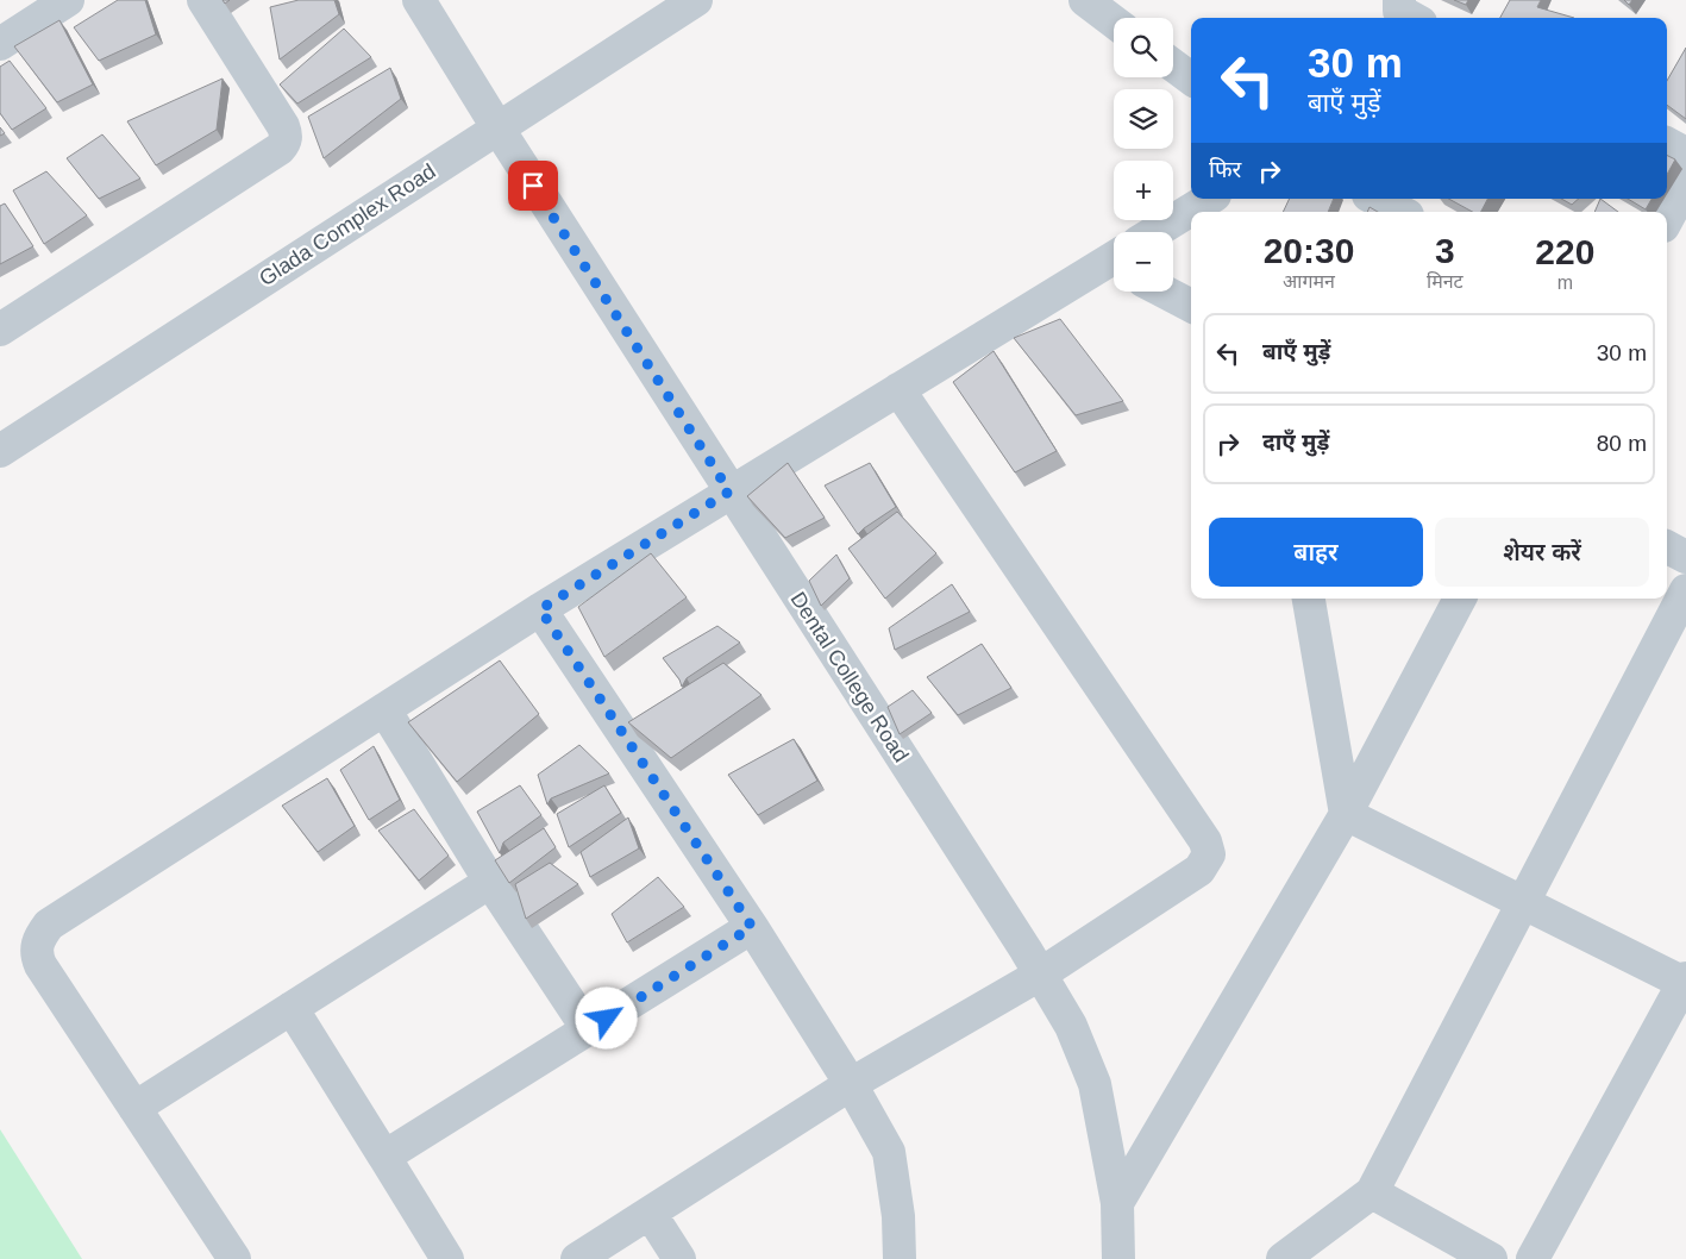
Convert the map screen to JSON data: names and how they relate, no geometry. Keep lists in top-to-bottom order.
{
  "streets": {
    "street": ["Glada Complex Road", "Dental College Road"]
  },
  "crossings": [
    ["Glada Complex Road", "Dental College Road"]
  ],
  "page": {
    "map_buttons": ["+", "−"],
    "turn": ["30 m", "बाएँ मुड़ें"],
    "then": "फिर",
    "eta": [
      "20:30",
      "आगमन",
      "3",
      "मिनट",
      "220",
      "m"
    ],
    "list": [
      {
        "name": "बाएँ मुड़ें",
        "value": "30 m"
      },
      {
        "name": "दाएँ मुड़ें",
        "value": "80 m"
      }
    ],
    "buttons": ["बाहर", "शेयर करें"]
  }
}
